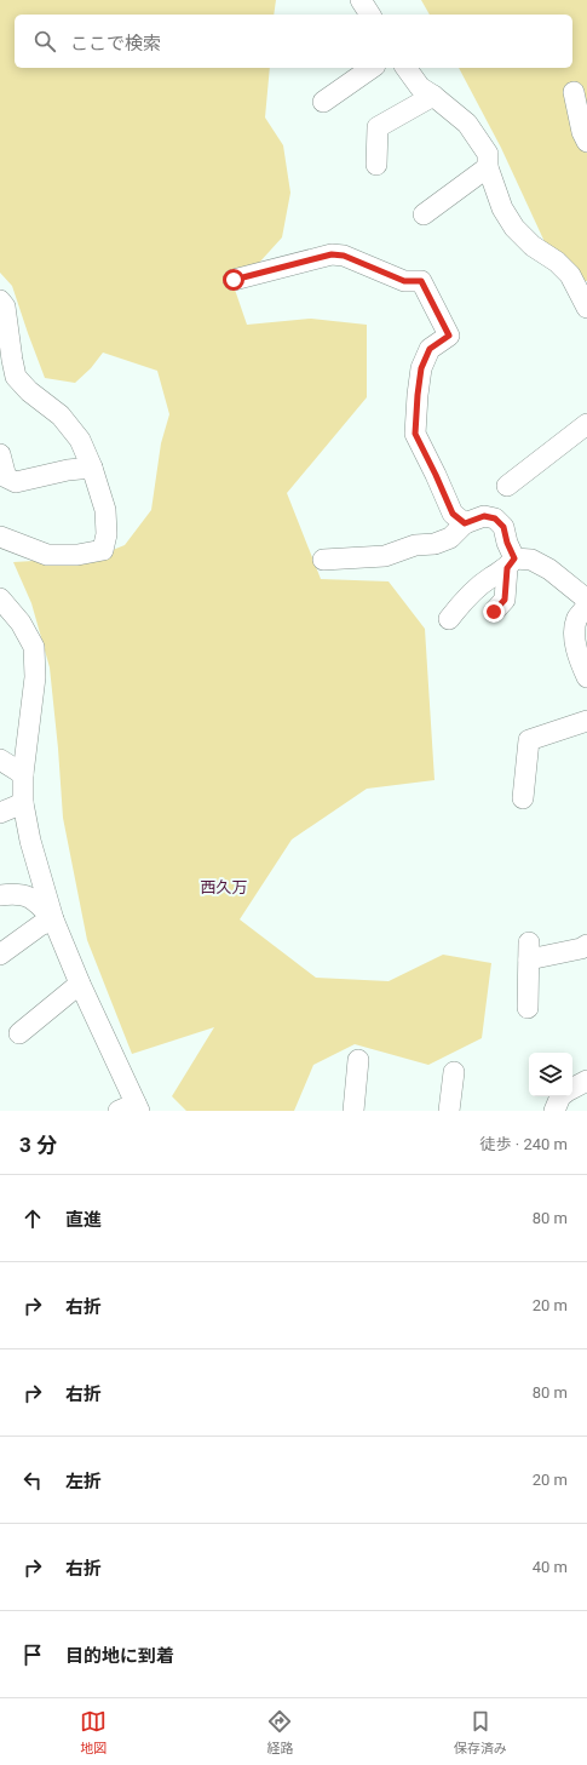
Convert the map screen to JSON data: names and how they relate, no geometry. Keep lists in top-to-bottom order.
{
  "districts": ["西久万"],
  "page": {
    "search": "ここで検索",
    "heading": ["3 分", "徒歩 · 240 m"],
    "list": [
      ["直進", "80 m"],
      ["右折", "20 m"],
      ["右折", "80 m"],
      ["左折", "20 m"],
      ["右折", "40 m"],
      "目的地に到着"
    ],
    "nav": ["地図", "経路", "保存済み"]
  }
}
